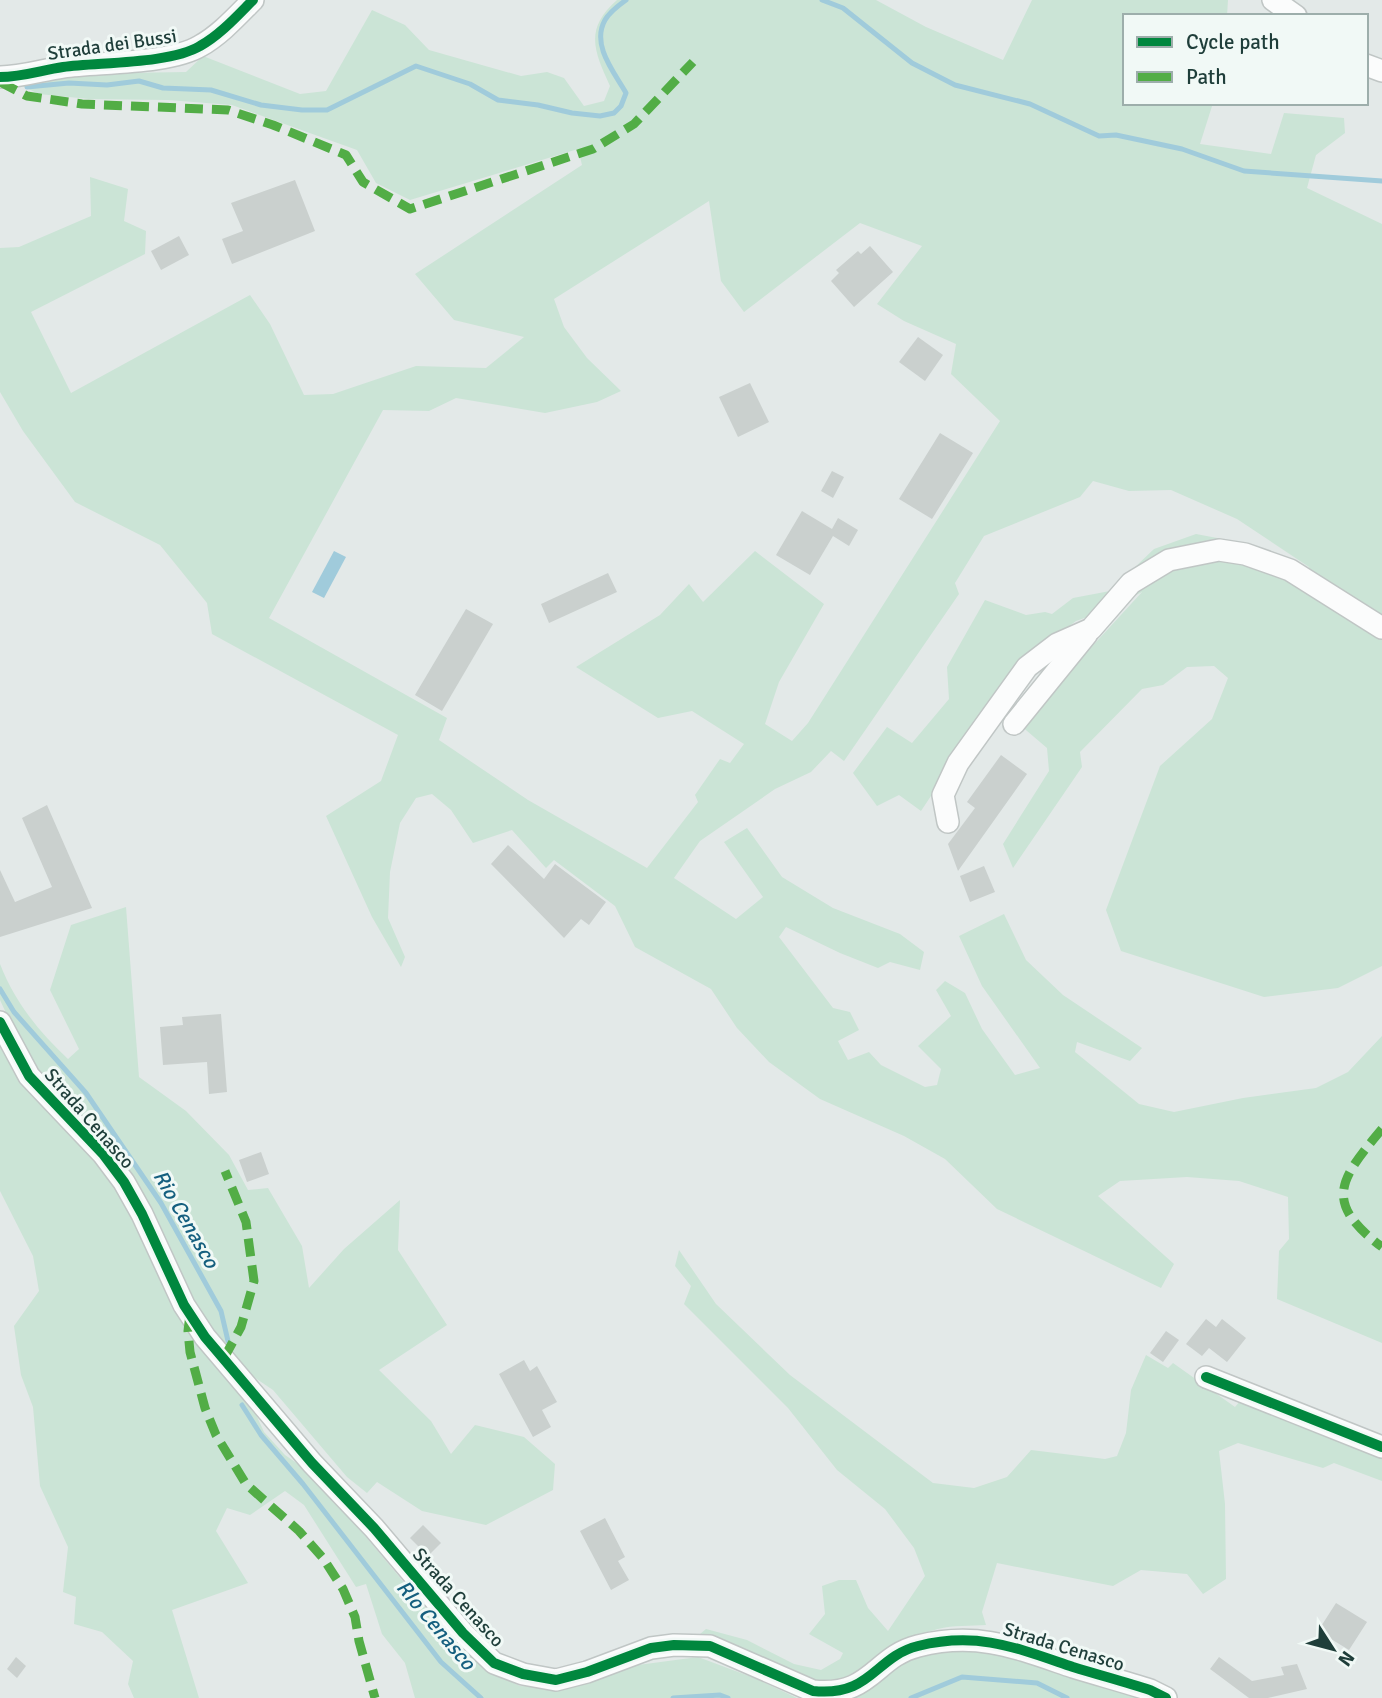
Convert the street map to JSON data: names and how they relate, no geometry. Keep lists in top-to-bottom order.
{
  "streets": {
    "street": ["Strada dei Bussi", "Strada Cenasco"]
  },
  "water": ["Rio Cenasco", "RIo Cenasco"],
  "legend": ["Cycle path", "Path"],
  "north": "bottom right"
}
